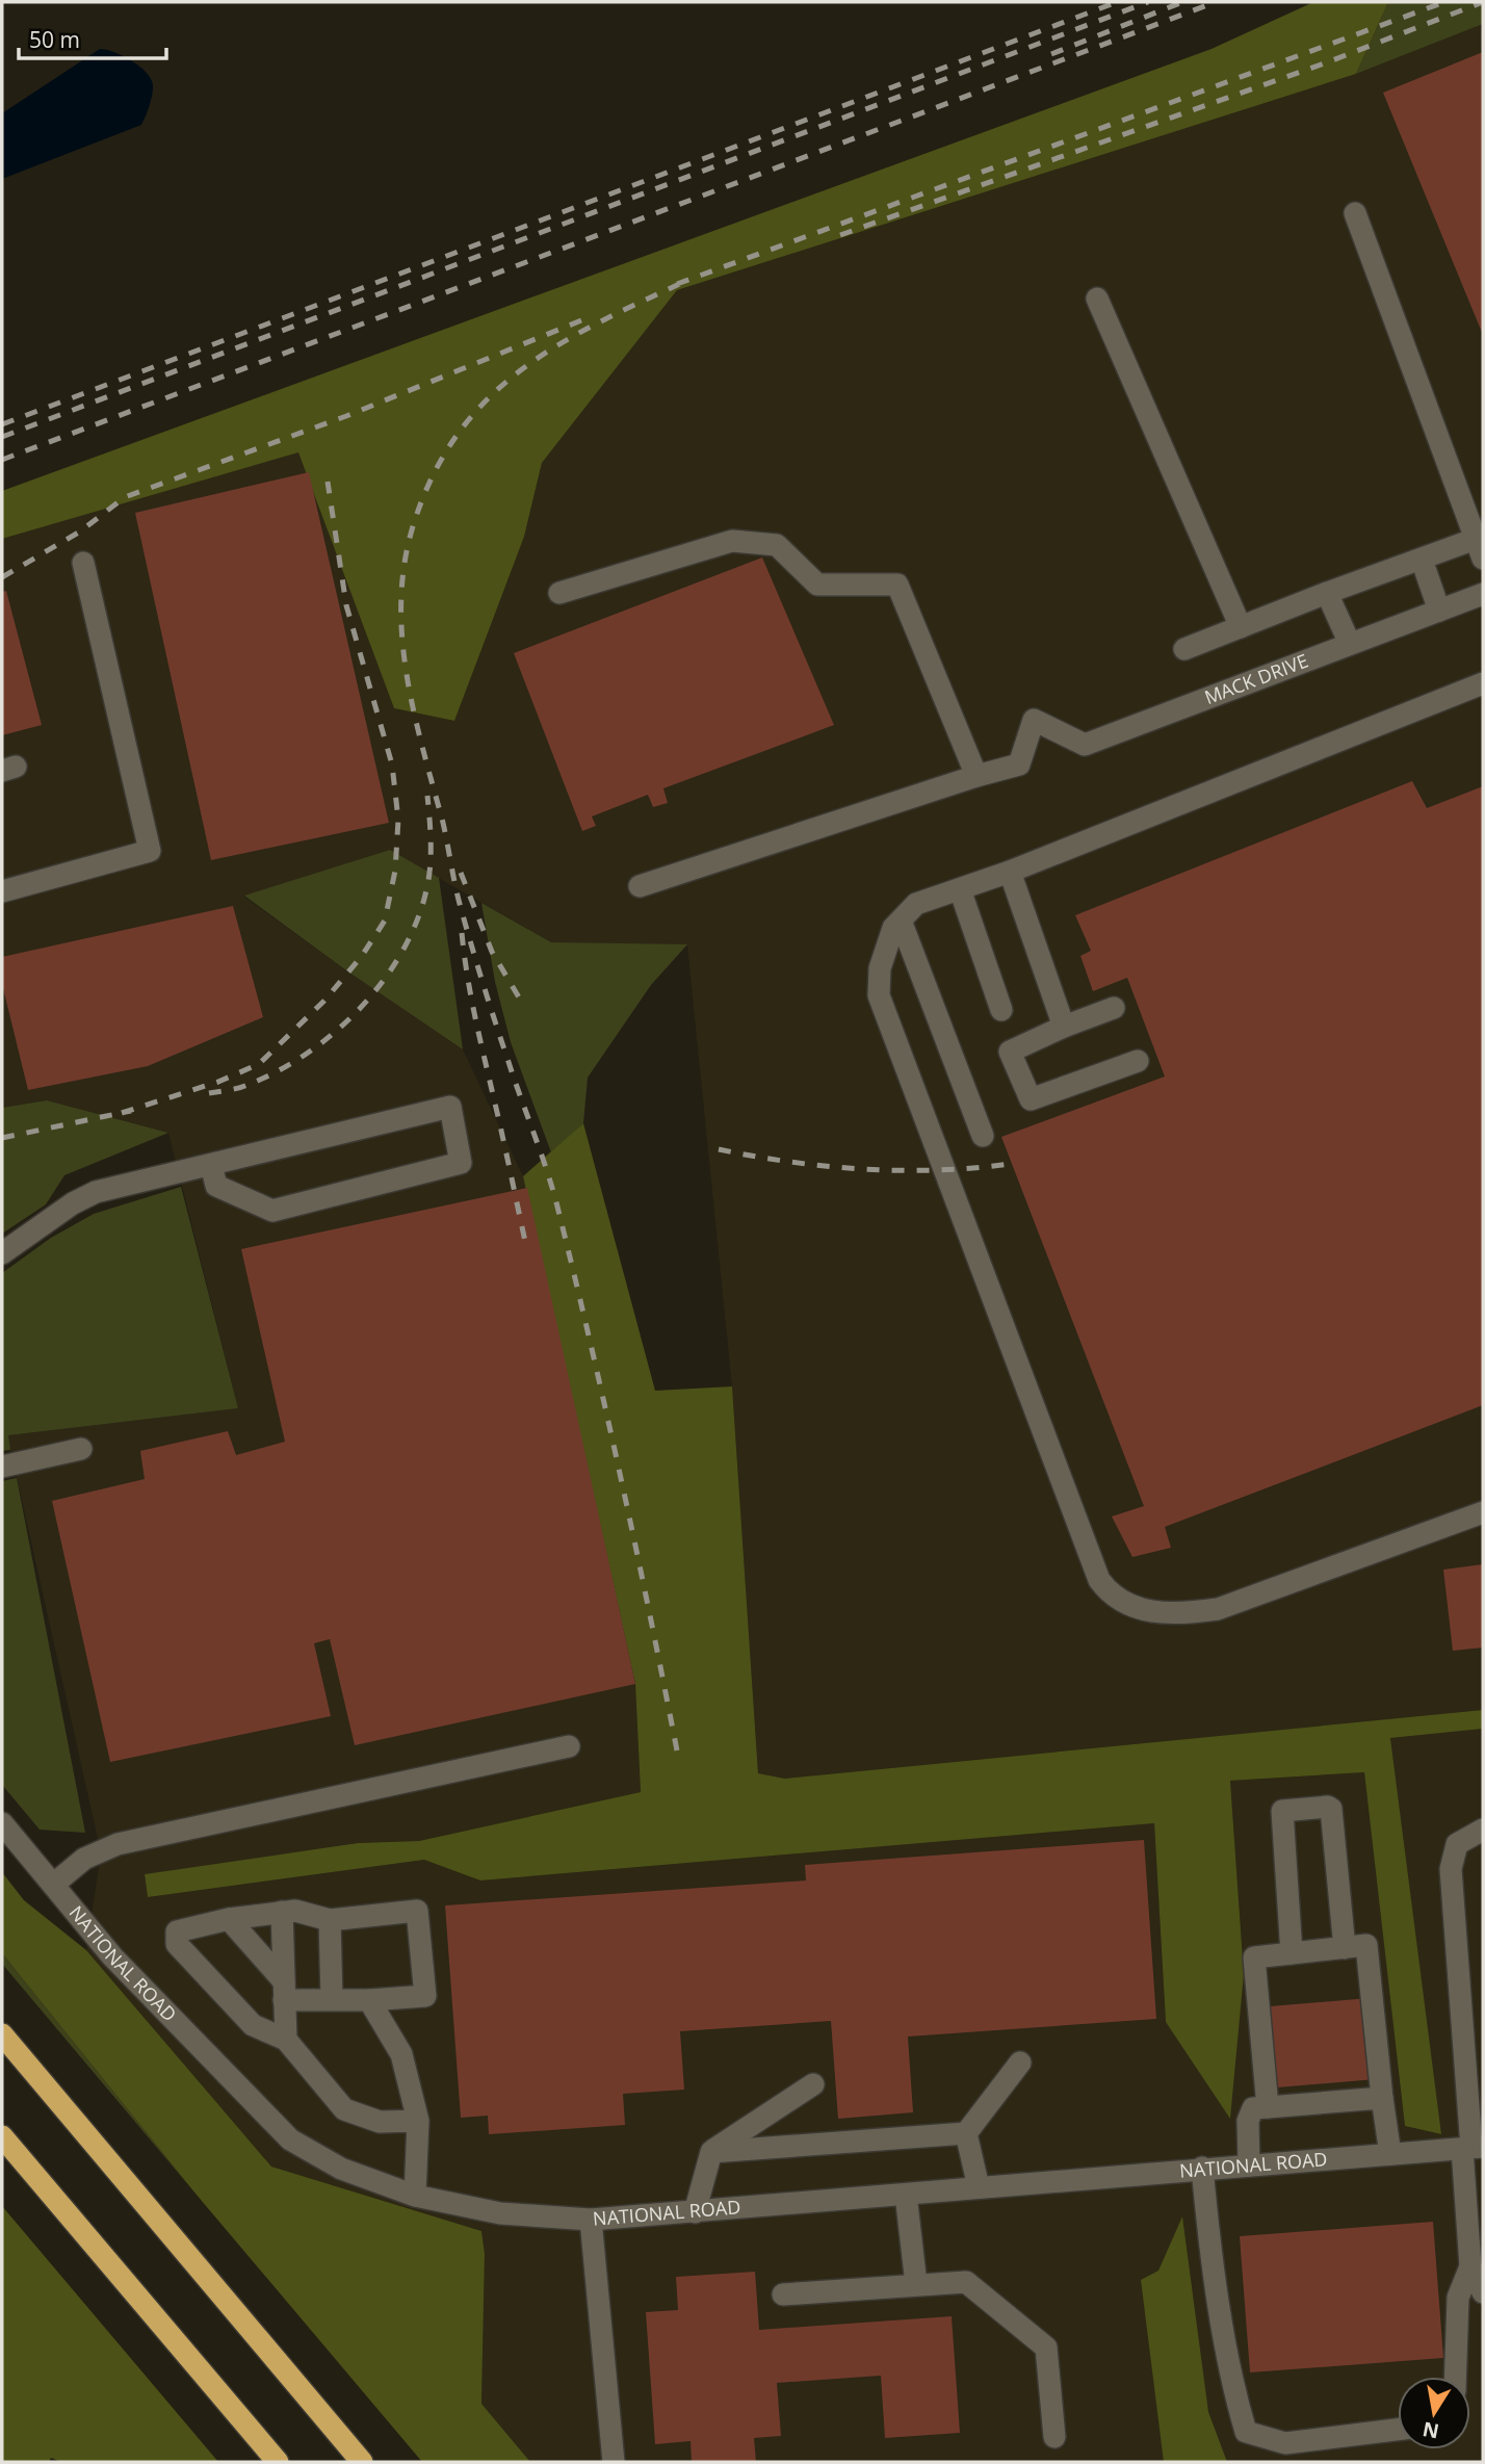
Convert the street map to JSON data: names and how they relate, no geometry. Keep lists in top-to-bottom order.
{
  "streets": {
    "street": ["MACK DRIVE", "NATIONAL ROAD"]
  },
  "scale_bar": "50 m",
  "north": "bottom"
}
